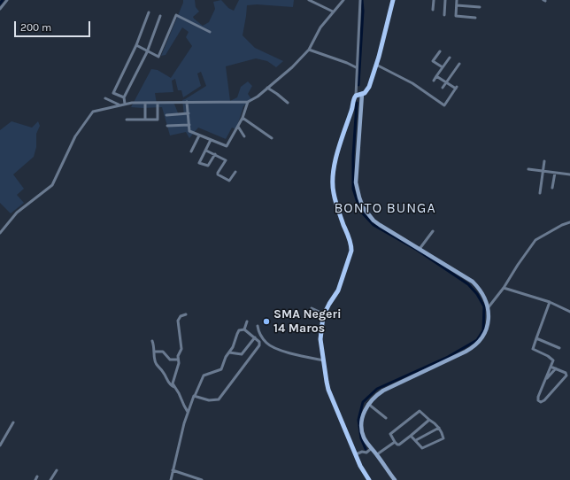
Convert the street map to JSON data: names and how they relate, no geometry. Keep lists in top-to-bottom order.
{
  "districts": ["BONTO BUNGA"],
  "places": ["SMA Negeri 14 Maros"],
  "scale_bar": "200 m"
}
